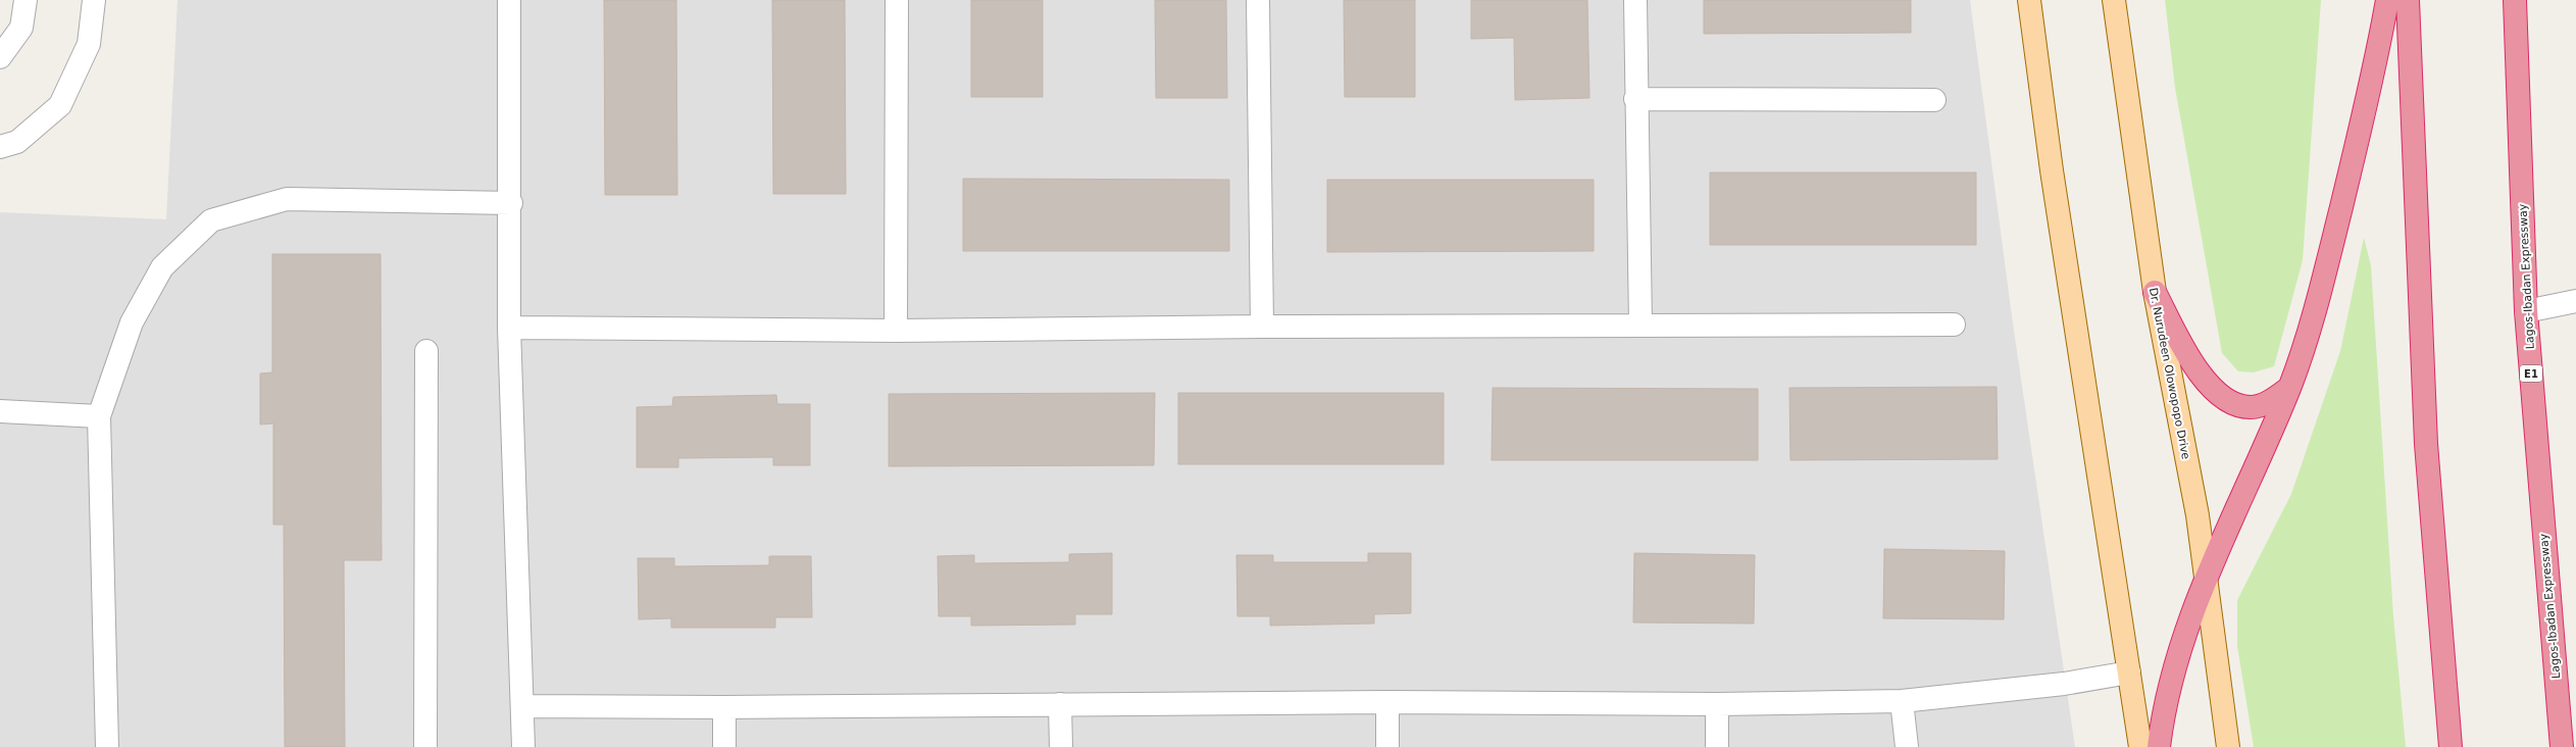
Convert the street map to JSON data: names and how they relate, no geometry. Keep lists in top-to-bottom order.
{
  "streets": {
    "highway": ["Lagos-Ibadan Expressway", "E1"],
    "main road": ["Dr. Nurudeen Olowopopo Drive"]
  }
}
